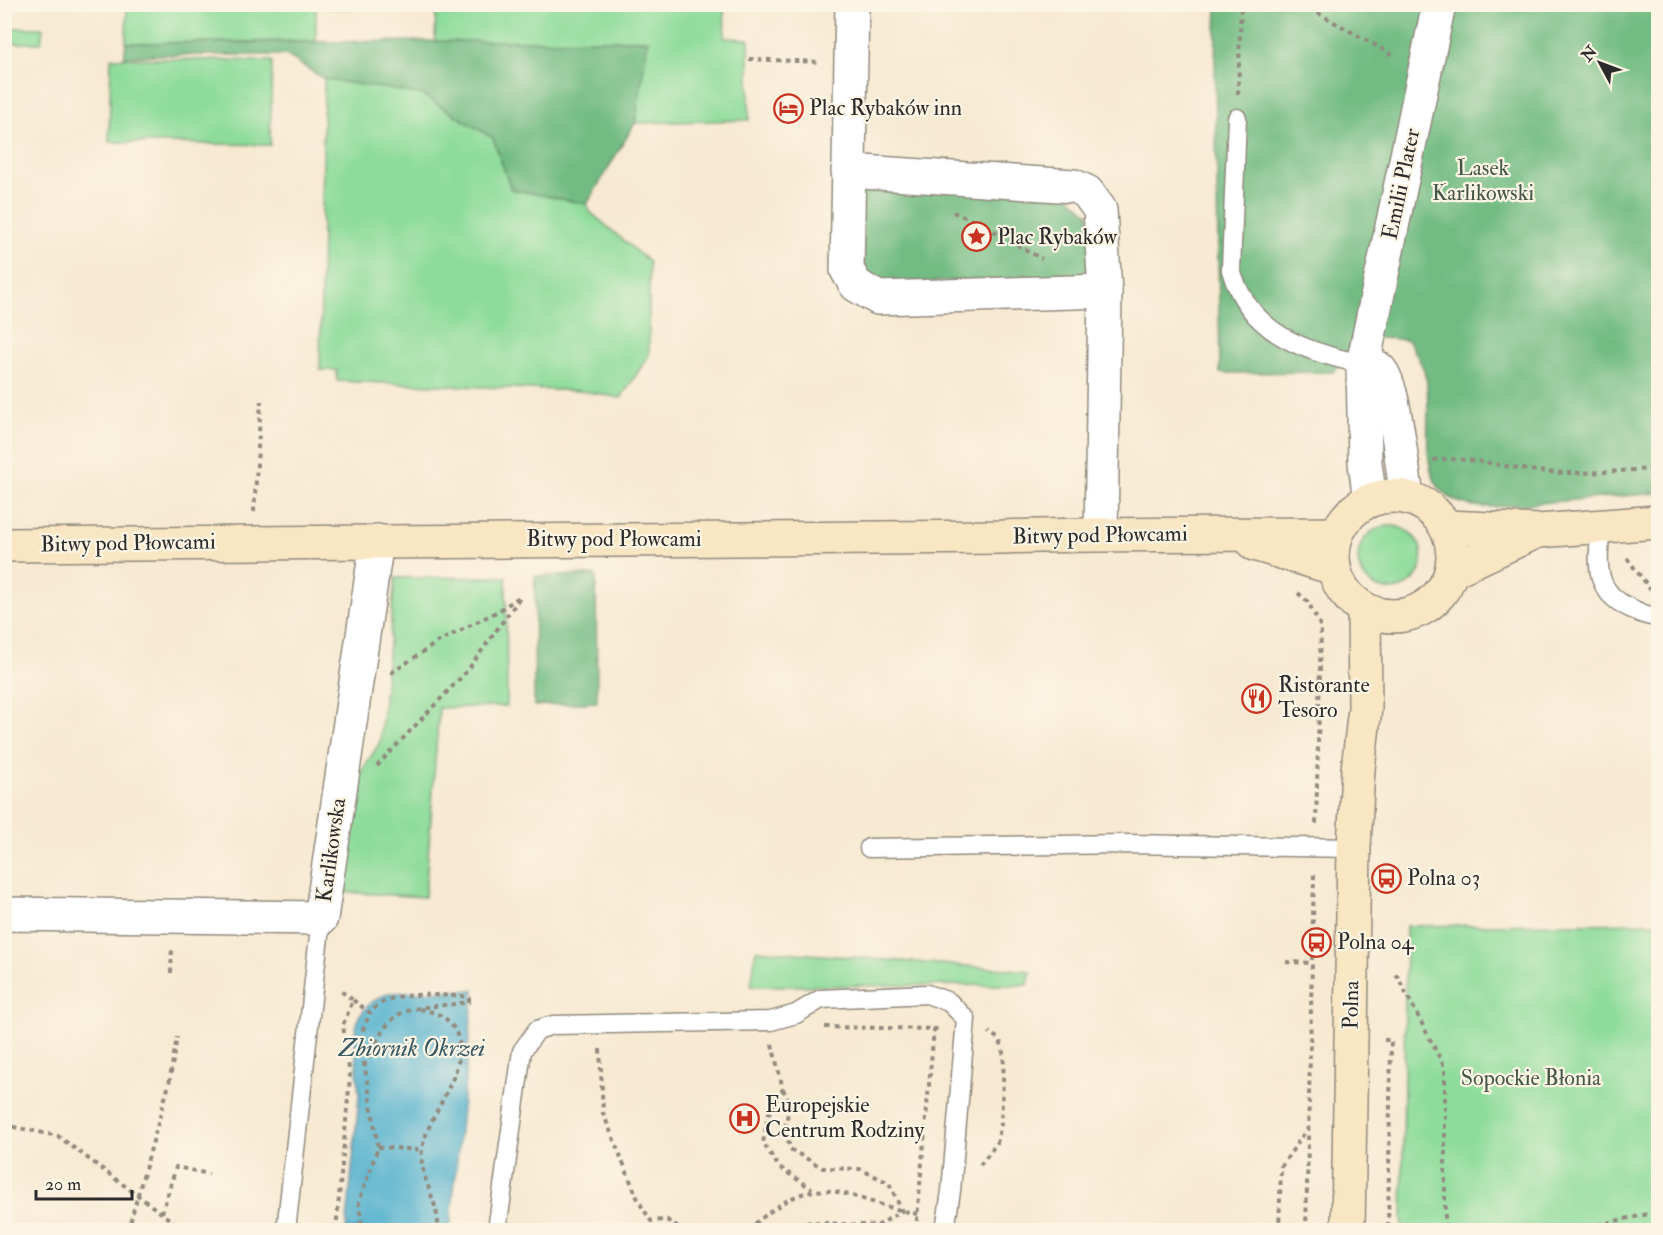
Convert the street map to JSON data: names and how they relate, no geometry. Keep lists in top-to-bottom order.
{
  "streets": {
    "street": [
      "Emilii Plater",
      "Bitwy pod Płowcami",
      "Karlikowska",
      "Polna"
    ]
  },
  "crossings": [
    ["Emilii Plater", "Bitwy pod Płowcami"],
    ["Emilii Plater", "Polna"],
    ["Bitwy pod Płowcami", "Karlikowska"],
    ["Bitwy pod Płowcami", "Polna"]
  ],
  "water": ["Zbiornik Okrzei"],
  "parks": ["Lasek Karlikowski", "Sopockie Błonia"],
  "places": {
    "hotel": ["Plac Rybaków inn"],
    "place": ["Plac Rybaków"],
    "restaurant": ["Ristorante Tesoro"],
    "bus stop": ["Polna 03", "Polna 04"],
    "hospital": ["Europejskie Centrum Rodziny"]
  },
  "scale_bar": "20 m",
  "north": "top left"
}
